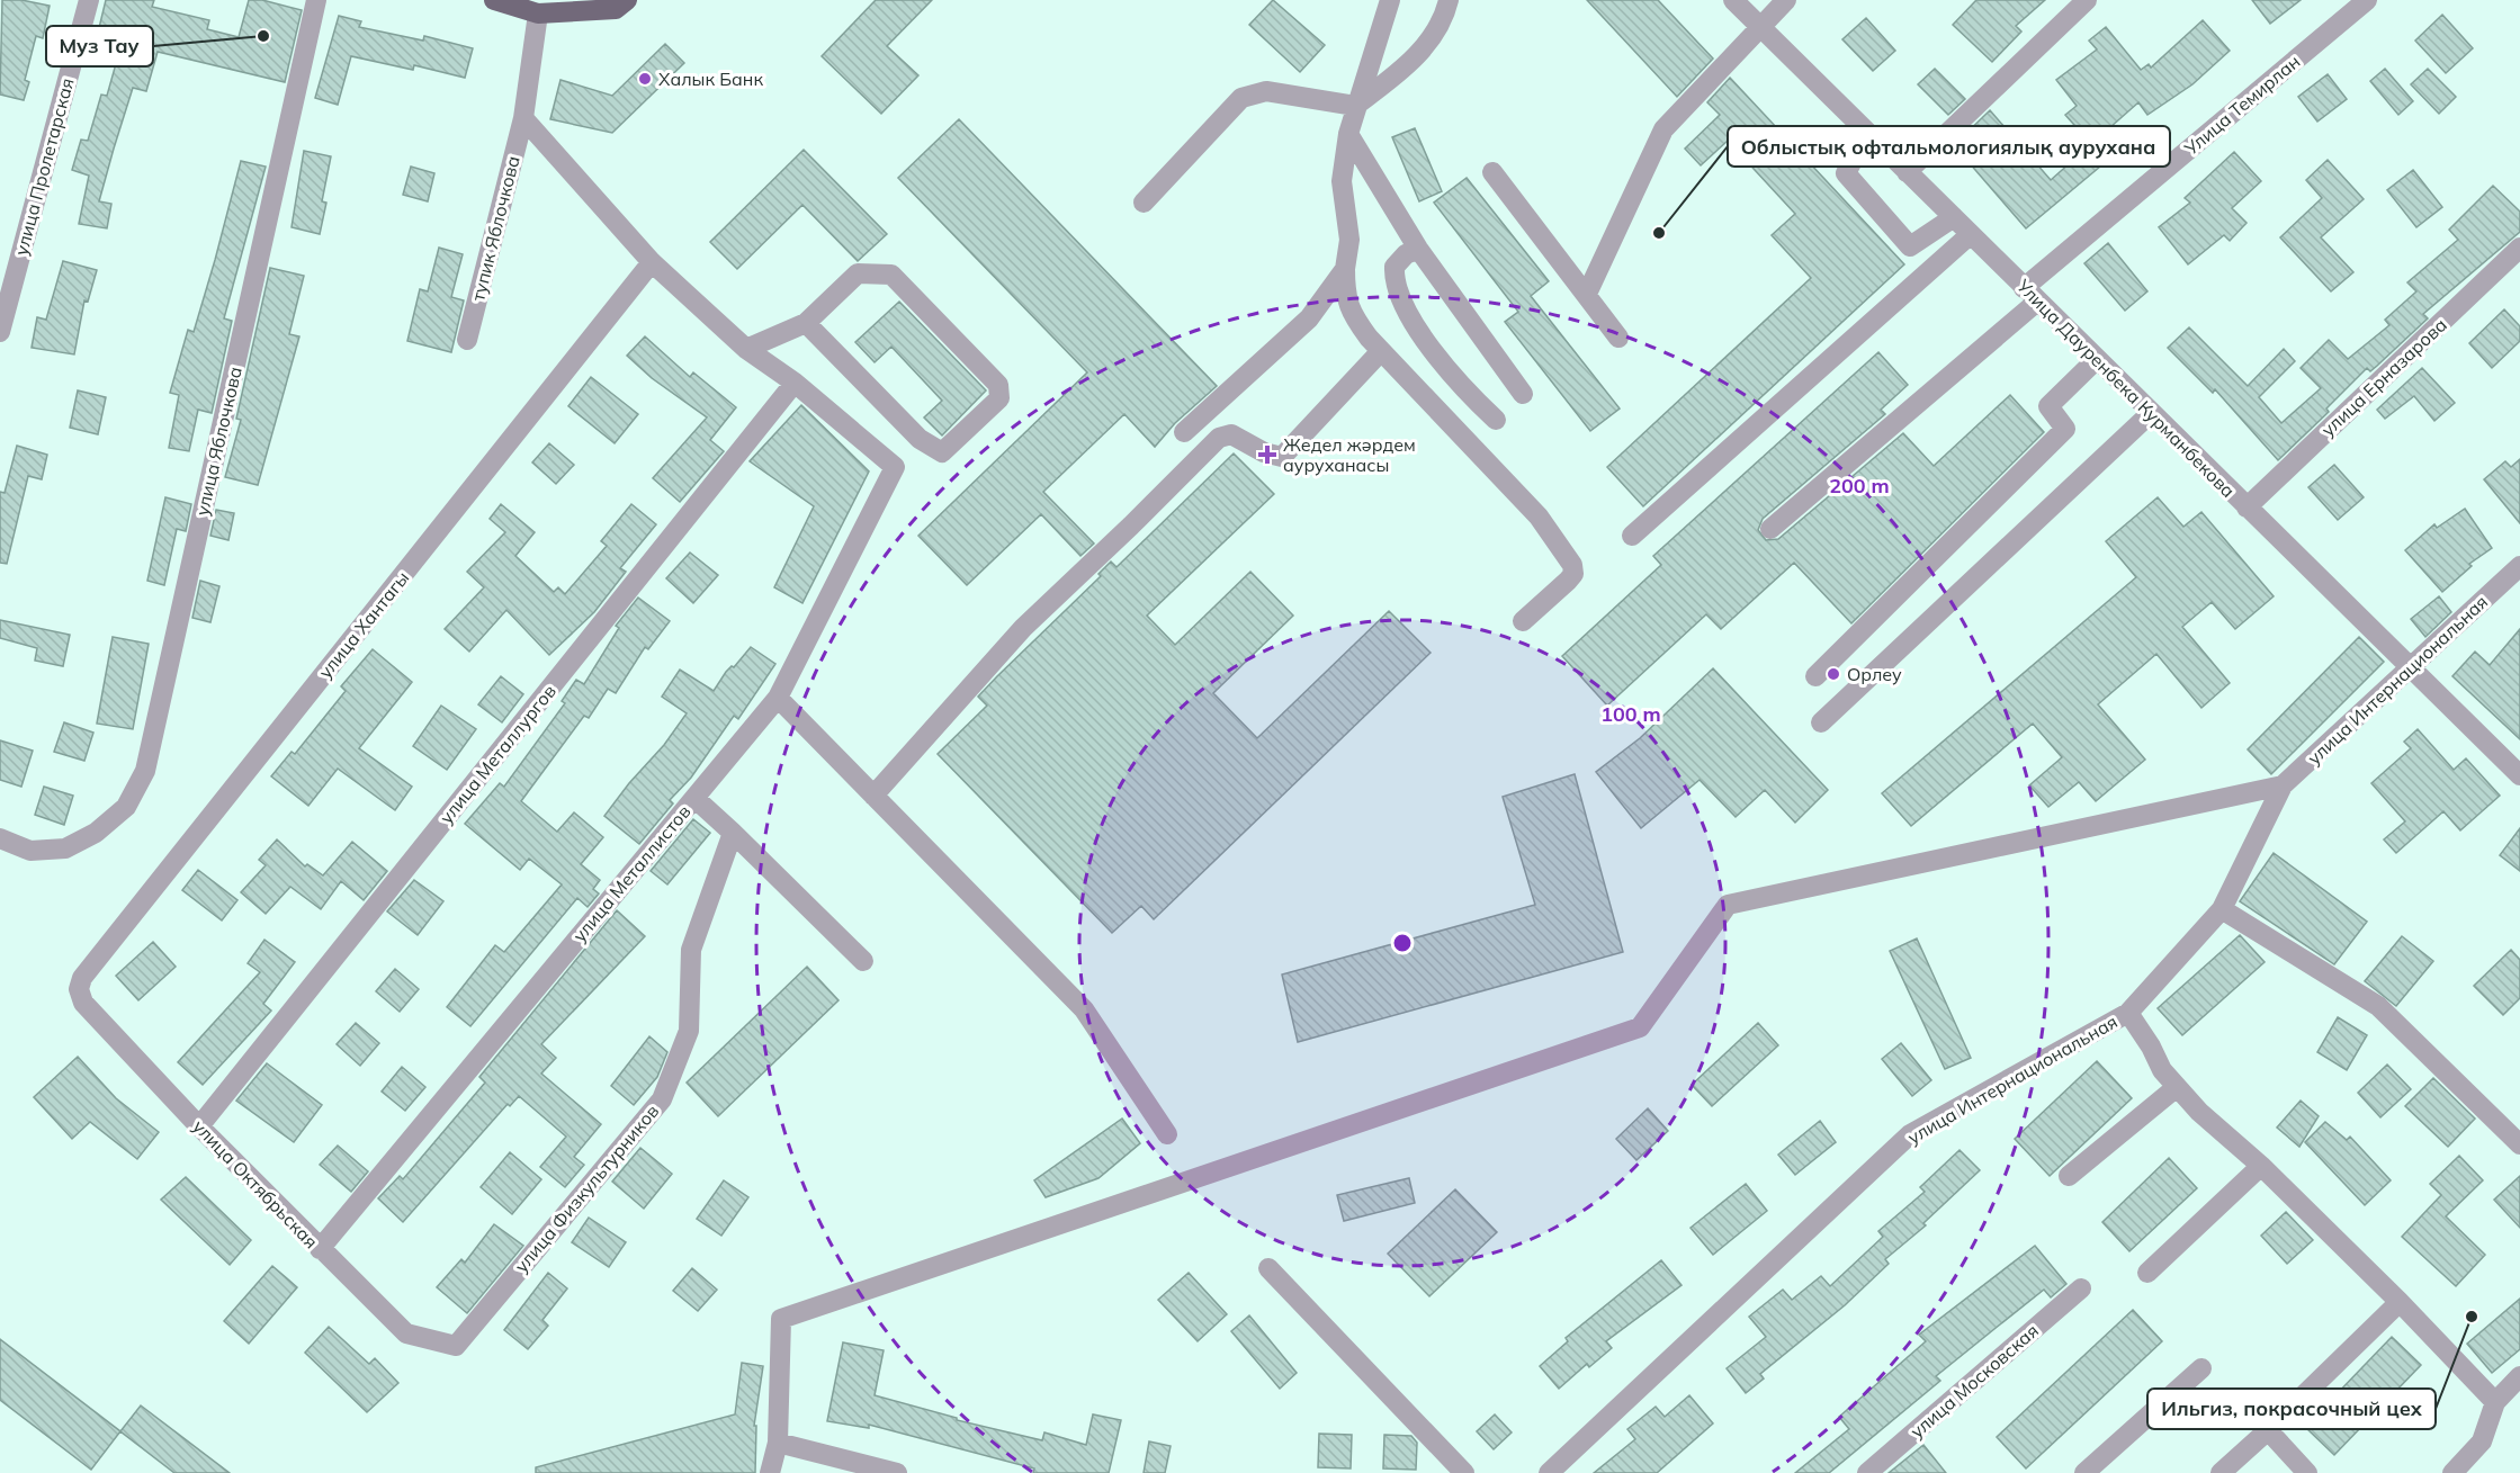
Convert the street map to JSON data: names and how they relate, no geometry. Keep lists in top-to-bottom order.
{
  "streets": {
    "street": [
      "Улица Темирлан",
      "улица Пролетарская",
      "тупик Яблочкова",
      "улица Ерназарова",
      "Улица Дауренбека Курманбекова",
      "улица Яблочкова",
      "улица Хантагы",
      "улица Интернациональная",
      "улица Металлургов",
      "улица Металлистов",
      "улица Октябрьская",
      "улица Физкультурников",
      "улица Московская"
    ]
  },
  "crossings": [
    ["Улица Темирлан", "Улица Дауренбека Курманбекова"],
    ["улица Ерназарова", "Улица Дауренбека Курманбекова"],
    ["Улица Дауренбека Курманбекова", "улица Интернациональная"],
    ["улица Хантагы", "улица Октябрьская"],
    ["улица Металлургов", "улица Металлистов"],
    ["улица Металлургов", "улица Октябрьская"],
    ["улица Металлистов", "улица Октябрьская"],
    ["улица Октябрьская", "улица Физкультурников"]
  ],
  "places": {
    "other": [
      "Муз Тау",
      "Халык Банк",
      "Облыстық офтальмологиялық аурухана",
      "Орлеу",
      "Ильгиз, покрасочный цех"
    ],
    "health": ["Жедел жәрдем ауруханасы"]
  },
  "rings": ["200 m", "100 m"]
}
